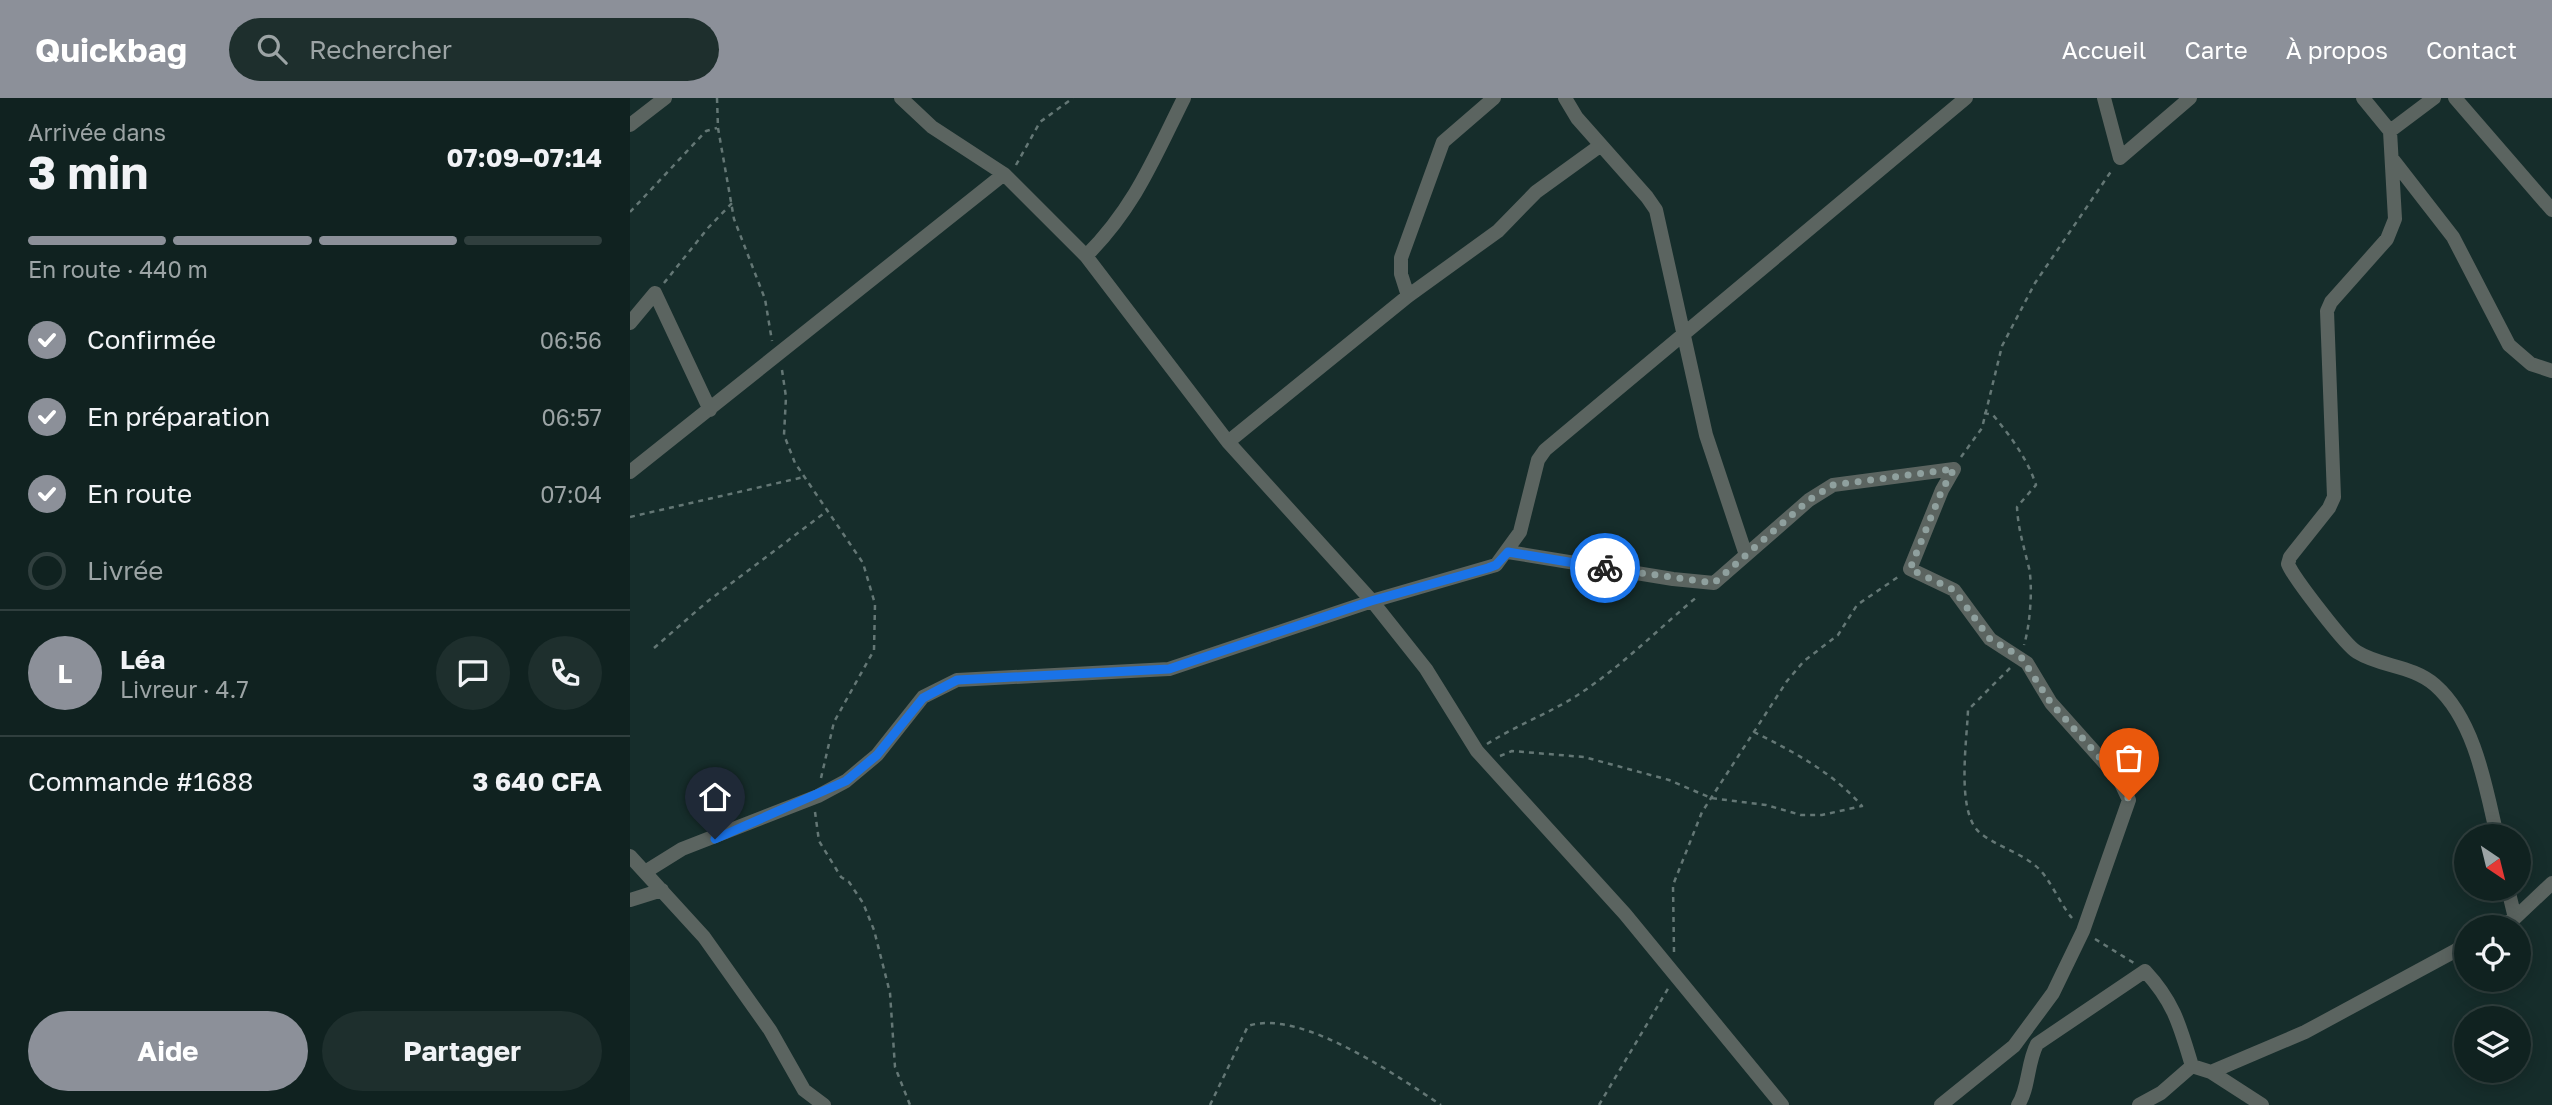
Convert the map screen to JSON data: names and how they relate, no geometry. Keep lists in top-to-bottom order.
{
  "north": "bottom right",
  "page": {
    "header": "Quickbag",
    "search": "Rechercher",
    "nav": [
      "Accueil",
      "Carte",
      "À propos",
      "Contact"
    ],
    "heading": ["3 min", "Arrivée dans", "07:09–07:14"],
    "panel": [
      "Léa",
      "Livreur · 4.7",
      "Commande #1688",
      "3 640 CFA"
    ],
    "bar": "En route · 440 m",
    "list": [
      ["Confirmée", "06:56"],
      ["En préparation", "06:57"],
      ["En route", "07:04"],
      "Livrée"
    ],
    "round": "L",
    "buttons": ["Aide", "Partager"]
  }
}
